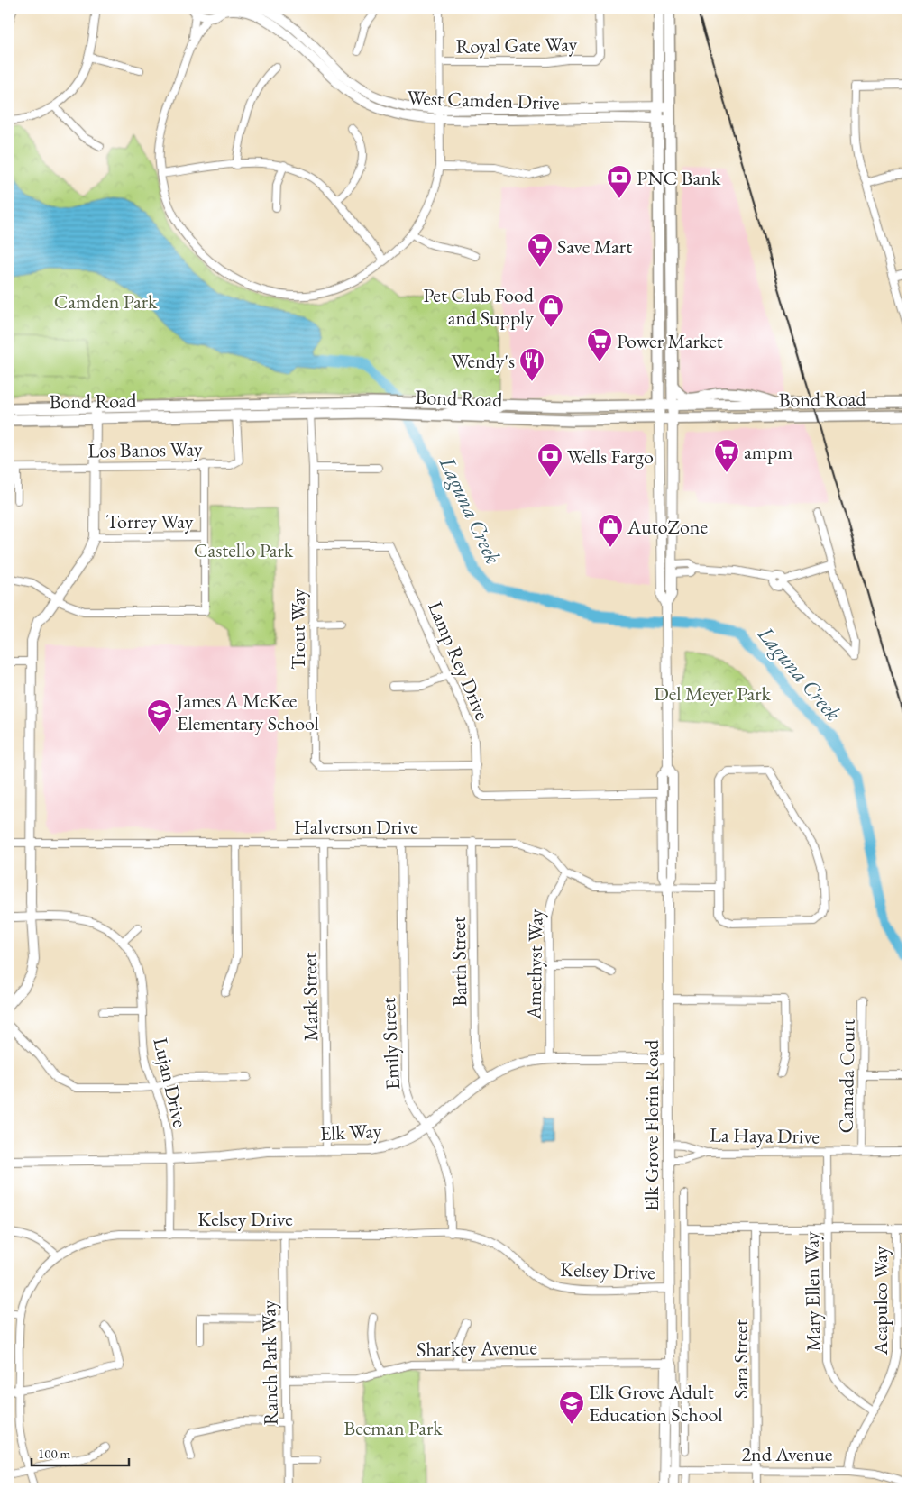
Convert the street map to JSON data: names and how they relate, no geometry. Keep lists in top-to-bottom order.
{
  "streets": {
    "main road": ["Bond Road", "Elk Grove Florin Road"],
    "street": [
      "Royal Gate Way",
      "West Camden Drive",
      "Los Banos Way",
      "Torrey Way",
      "Trout Way",
      "Lamp Rey Drive",
      "Halverson Drive",
      "Barth Street",
      "Amethyst Way",
      "Mark Street",
      "Emily Street",
      "Camada Court",
      "Lujan Drive",
      "Elk Way",
      "La Haya Drive",
      "Kelsey Drive",
      "Mary Ellen Way",
      "Acapulco Way",
      "Sharkey Avenue",
      "Sara Street",
      "Ranch Park Way",
      "2nd Avenue"
    ]
  },
  "crossings": [
    ["West Camden Drive", "Elk Grove Florin Road"],
    ["Bond Road", "Los Banos Way"],
    ["Bond Road", "Trout Way"],
    ["Bond Road", "Elk Grove Florin Road"],
    ["Trout Way", "Lamp Rey Drive"],
    ["Lamp Rey Drive", "Elk Grove Florin Road"],
    ["Halverson Drive", "Barth Street"],
    ["Halverson Drive", "Amethyst Way"],
    ["Halverson Drive", "Mark Street"],
    ["Halverson Drive", "Emily Street"],
    ["Halverson Drive", "Elk Grove Florin Road"],
    ["Barth Street", "Elk Way"],
    ["Amethyst Way", "Elk Way"],
    ["Mark Street", "Elk Way"],
    ["Emily Street", "Elk Way"],
    ["Emily Street", "Kelsey Drive"],
    ["Camada Court", "La Haya Drive"],
    ["Lujan Drive", "Elk Way"],
    ["Lujan Drive", "Kelsey Drive"],
    ["Elk Grove Florin Road", "Elk Way"],
    ["Elk Grove Florin Road", "La Haya Drive"],
    ["Elk Grove Florin Road", "Kelsey Drive"],
    ["Elk Grove Florin Road", "Sharkey Avenue"],
    ["Elk Grove Florin Road", "2nd Avenue"],
    ["La Haya Drive", "Mary Ellen Way"],
    ["Kelsey Drive", "Ranch Park Way"],
    ["Mary Ellen Way", "Acapulco Way"],
    ["Acapulco Way", "2nd Avenue"],
    ["Sharkey Avenue", "Ranch Park Way"],
    ["Sara Street", "2nd Avenue"]
  ],
  "water": ["Laguna Creek"],
  "parks": [
    "Camden Park",
    "Castello Park",
    "Del Meyer Park",
    "Beeman Park"
  ],
  "places": {
    "bank": ["PNC Bank", "Wells Fargo"],
    "supermarket": ["Save Mart", "Power Market", "ampm"],
    "shop": ["Pet Club Food and Supply", "AutoZone"],
    "restaurant": ["Wendy's"],
    "school or university": ["James A McKee Elementary School", "Elk Grove Adult Education School"]
  },
  "scale_bar": "100 m"
}
